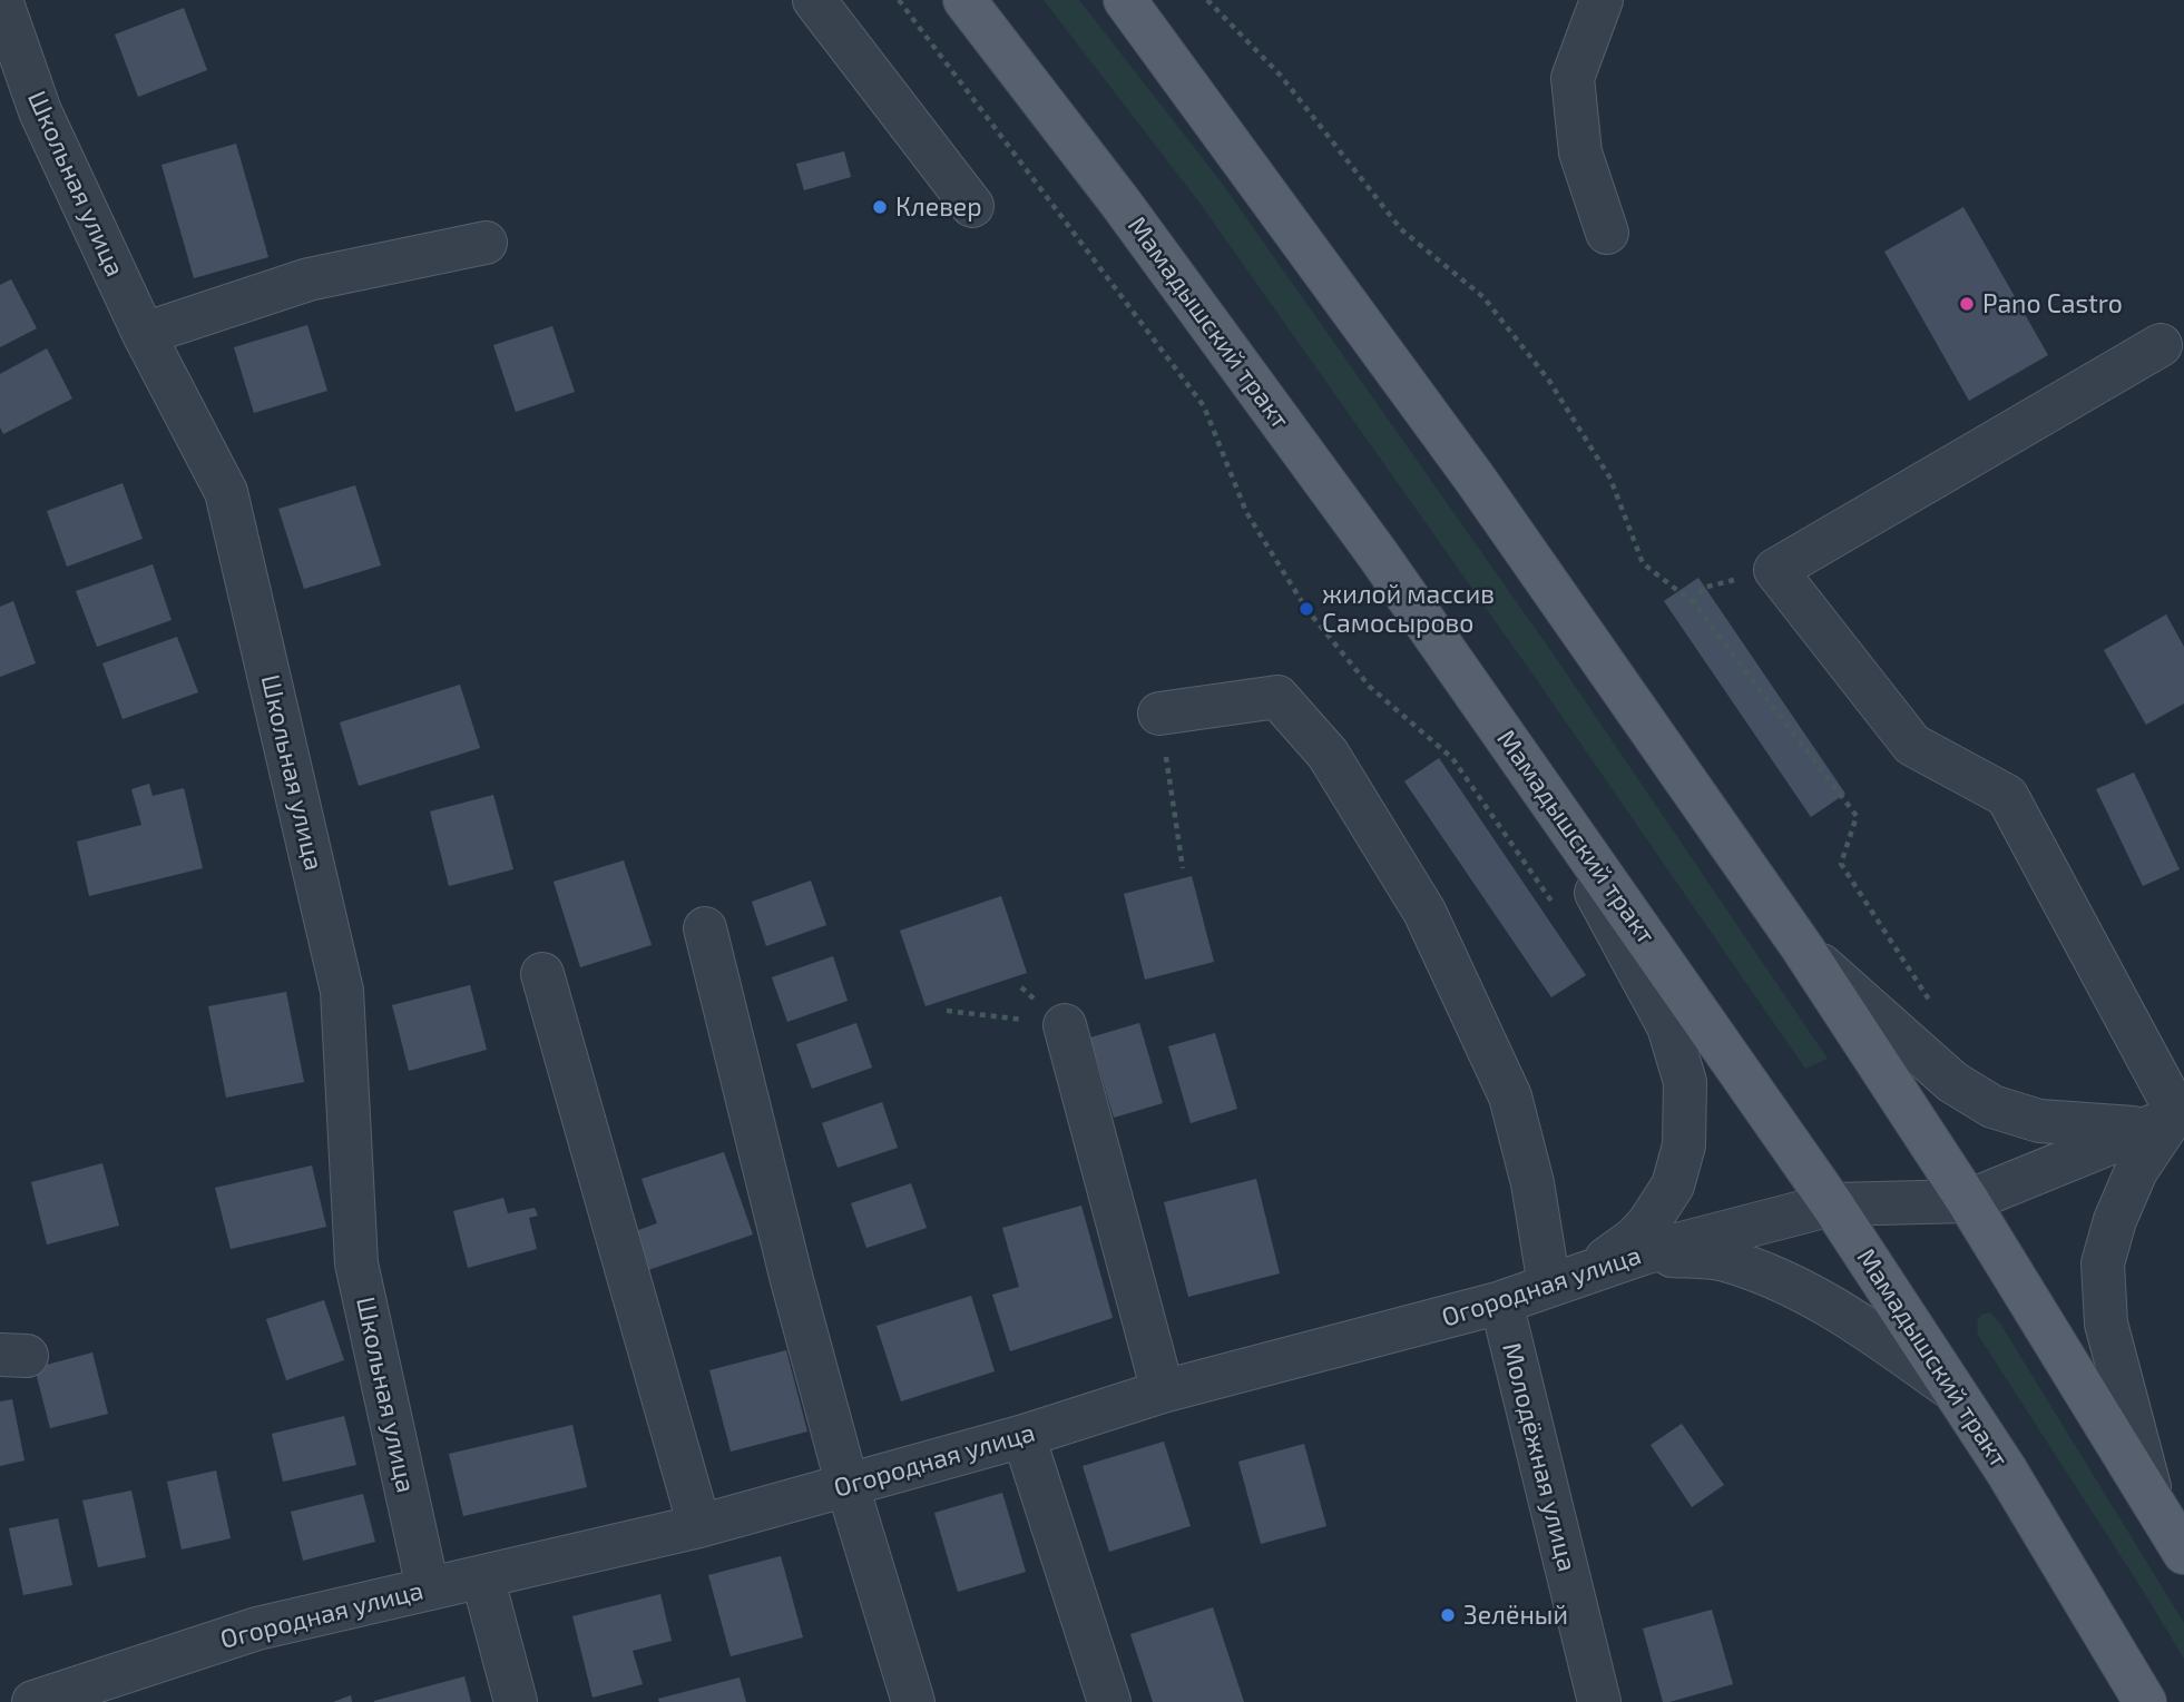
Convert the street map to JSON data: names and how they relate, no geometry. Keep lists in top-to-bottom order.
{
  "streets": {
    "main road": ["Мамадышский тракт"],
    "street": ["Школьная улица", "Огородная улица", "Молодёжная улица"]
  },
  "crossings": [
    ["Школьная улица", "Огородная улица"],
    ["Мамадышский тракт", "Огородная улица"],
    ["Огородная улица", "Молодёжная улица"]
  ],
  "places": [
    "Клевер",
    "Pano Castro",
    "жилой массив Самосырово",
    "Зелёный"
  ]
}
